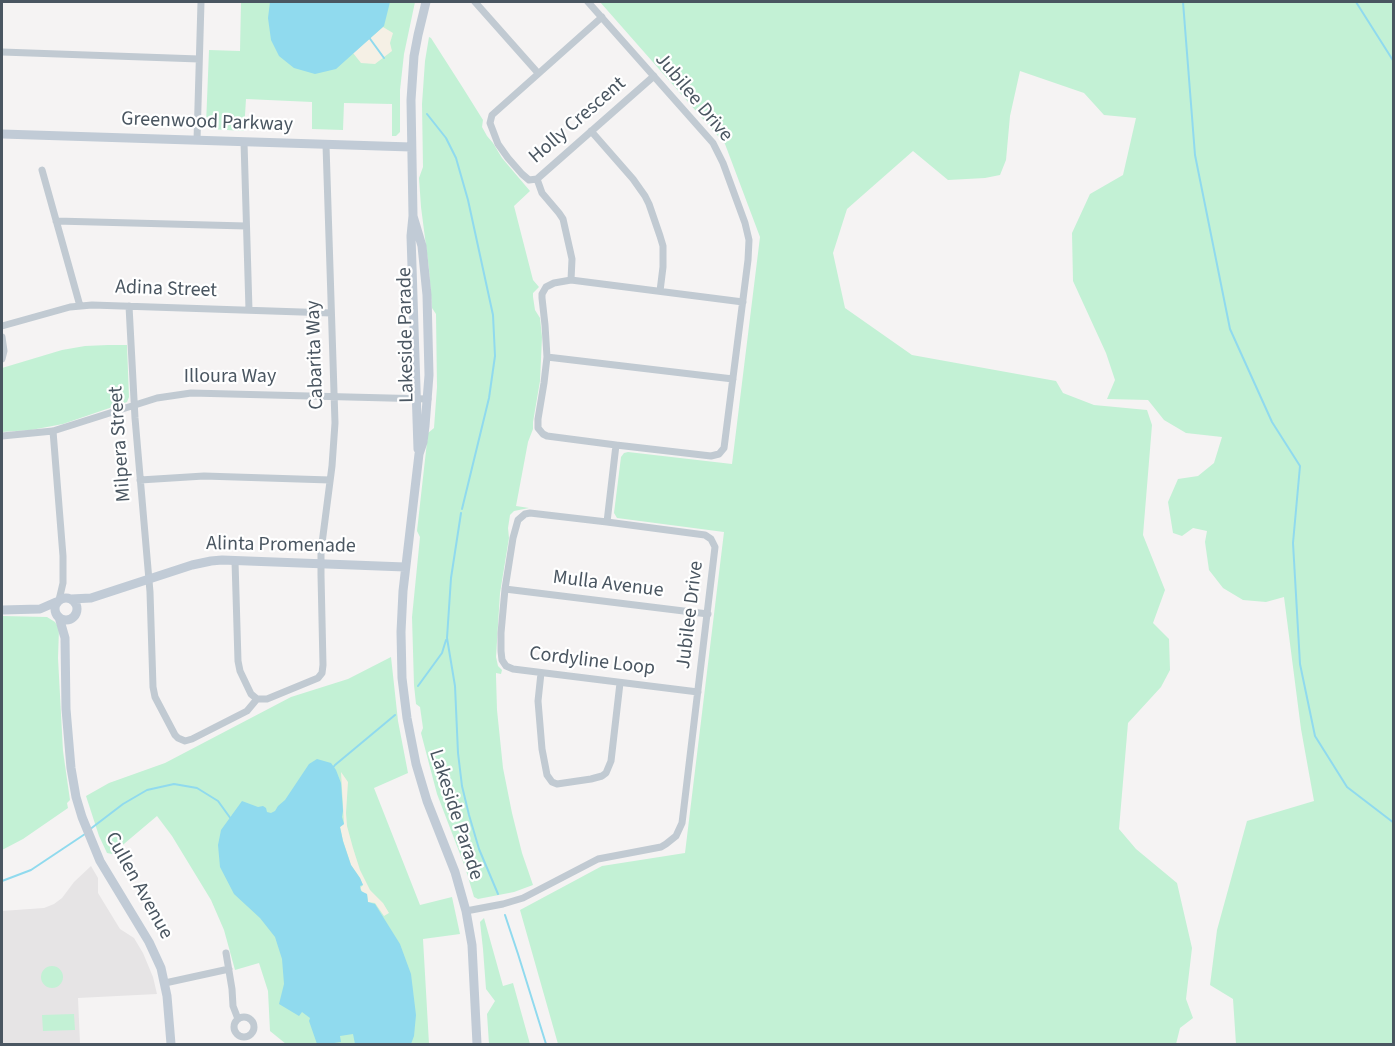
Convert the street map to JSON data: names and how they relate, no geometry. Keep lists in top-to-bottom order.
{
  "streets": {
    "street": [
      "Jubilee Drive",
      "Holly Crescent",
      "Greenwood Parkway",
      "Adina Street",
      "Lakeside Parade",
      "Cabarita Way",
      "Illoura Way",
      "Milpera Street",
      "Alinta Promenade",
      "Mulla Avenue",
      "Cordyline Loop",
      "Cullen Avenue"
    ]
  },
  "crossings": [
    ["Jubilee Drive", "Holly Crescent"],
    ["Jubilee Drive", "Lakeside Parade"],
    ["Jubilee Drive", "Mulla Avenue"],
    ["Jubilee Drive", "Cordyline Loop"],
    ["Greenwood Parkway", "Lakeside Parade"],
    ["Greenwood Parkway", "Cabarita Way"],
    ["Adina Street", "Cabarita Way"],
    ["Adina Street", "Milpera Street"],
    ["Lakeside Parade", "Illoura Way"],
    ["Lakeside Parade", "Alinta Promenade"],
    ["Cabarita Way", "Illoura Way"],
    ["Cabarita Way", "Milpera Street"],
    ["Cabarita Way", "Alinta Promenade"],
    ["Illoura Way", "Milpera Street"],
    ["Milpera Street", "Alinta Promenade"],
    ["Alinta Promenade", "Cullen Avenue"],
    ["Mulla Avenue", "Cordyline Loop"]
  ]
}
